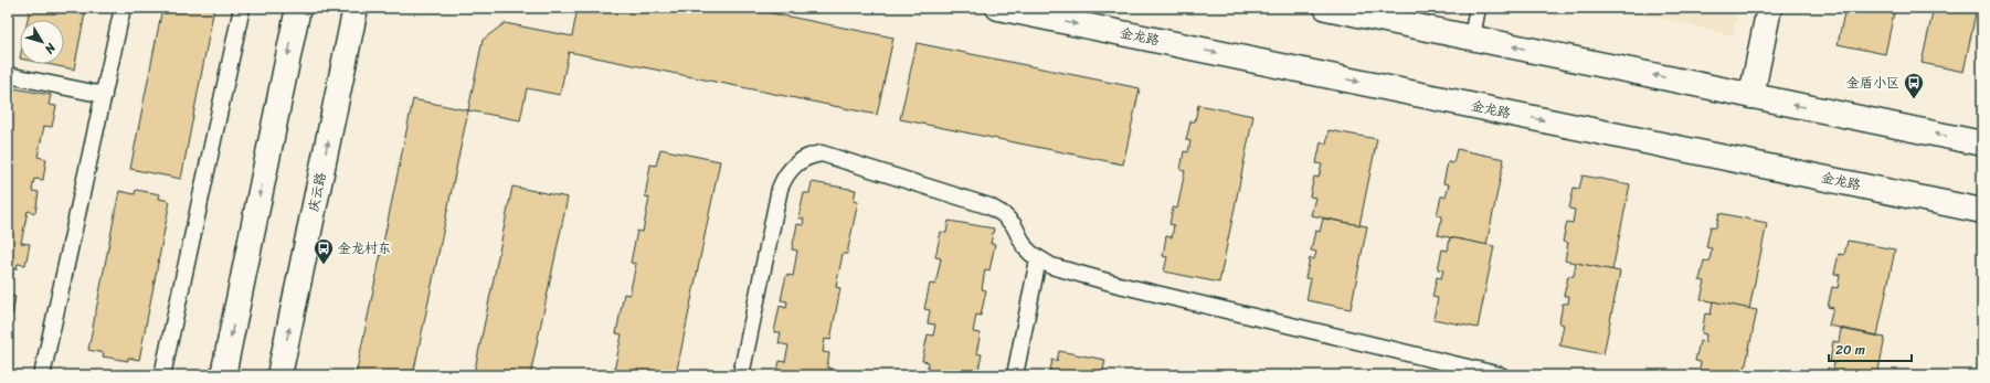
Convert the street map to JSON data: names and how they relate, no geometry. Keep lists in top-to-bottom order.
{
  "streets": {
    "main road": ["金龙路", "庆云路"]
  },
  "places": {
    "bus stop": ["金盾小区", "金龙村东"]
  },
  "scale_bar": "20 m",
  "north": "bottom right"
}
